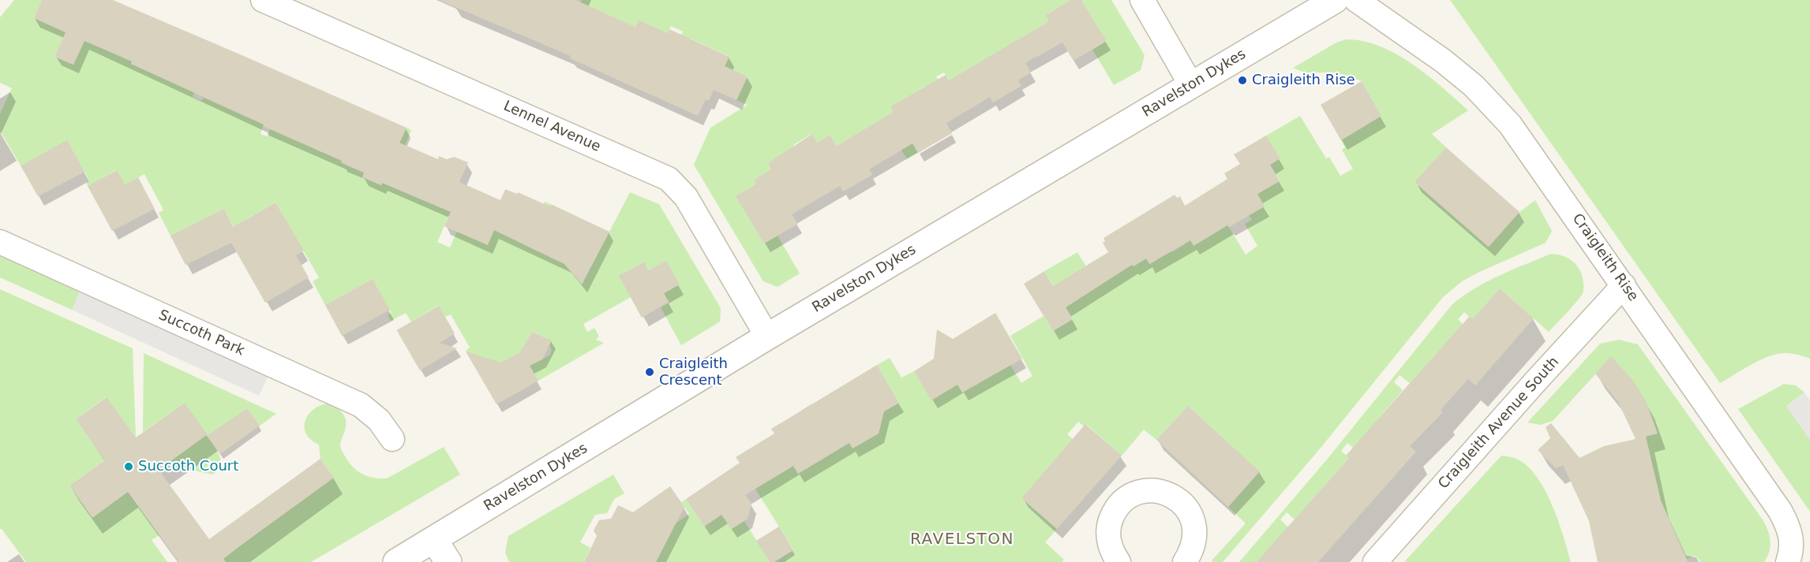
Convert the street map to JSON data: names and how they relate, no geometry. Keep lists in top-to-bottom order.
{
  "streets": {
    "street": [
      "Ravelston Dykes",
      "Lennel Avenue",
      "Craigleith Rise",
      "Succoth Park",
      "Craigleith Avenue South"
    ]
  },
  "crossings": [
    ["Ravelston Dykes", "Lennel Avenue"],
    ["Craigleith Rise", "Craigleith Avenue South"]
  ],
  "districts": ["RAVELSTON"],
  "places": ["Craigleith Rise", "Craigleith Crescent", "Succoth Court"]
}
